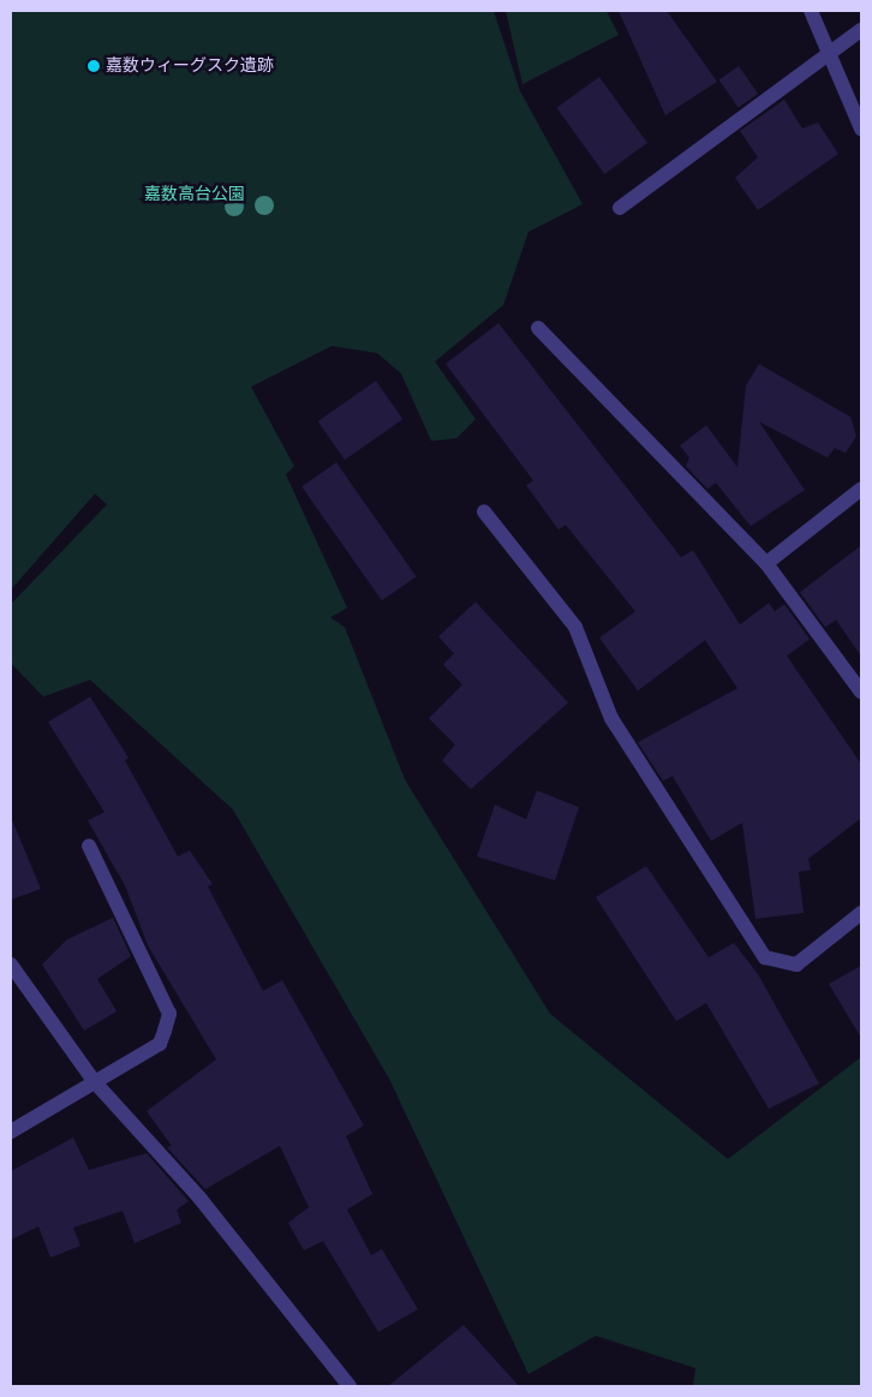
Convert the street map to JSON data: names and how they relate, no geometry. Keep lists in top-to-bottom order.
{
  "parks": ["嘉数高台公園"],
  "places": ["嘉数ウィーグスク遺跡"]
}
